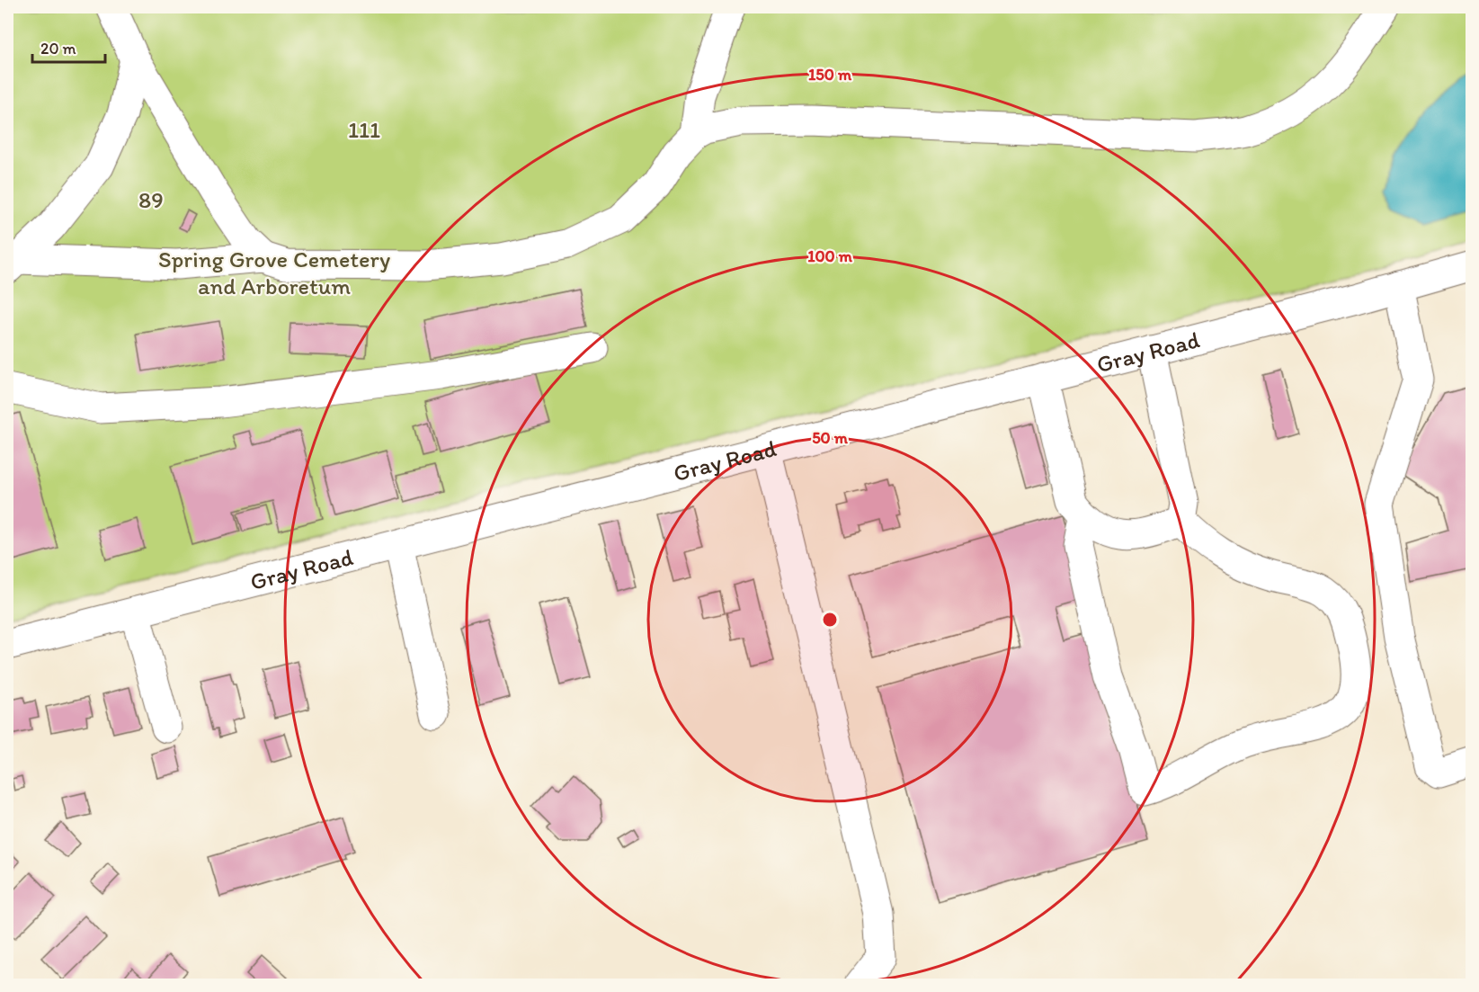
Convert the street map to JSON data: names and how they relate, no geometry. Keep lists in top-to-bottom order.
{
  "streets": {
    "street": ["Gray Road"]
  },
  "parks": ["111", "89", "Spring Grove Cemetery and Arboretum"],
  "scale_bar": "20 m",
  "rings": ["150 m", "100 m", "50 m"]
}
